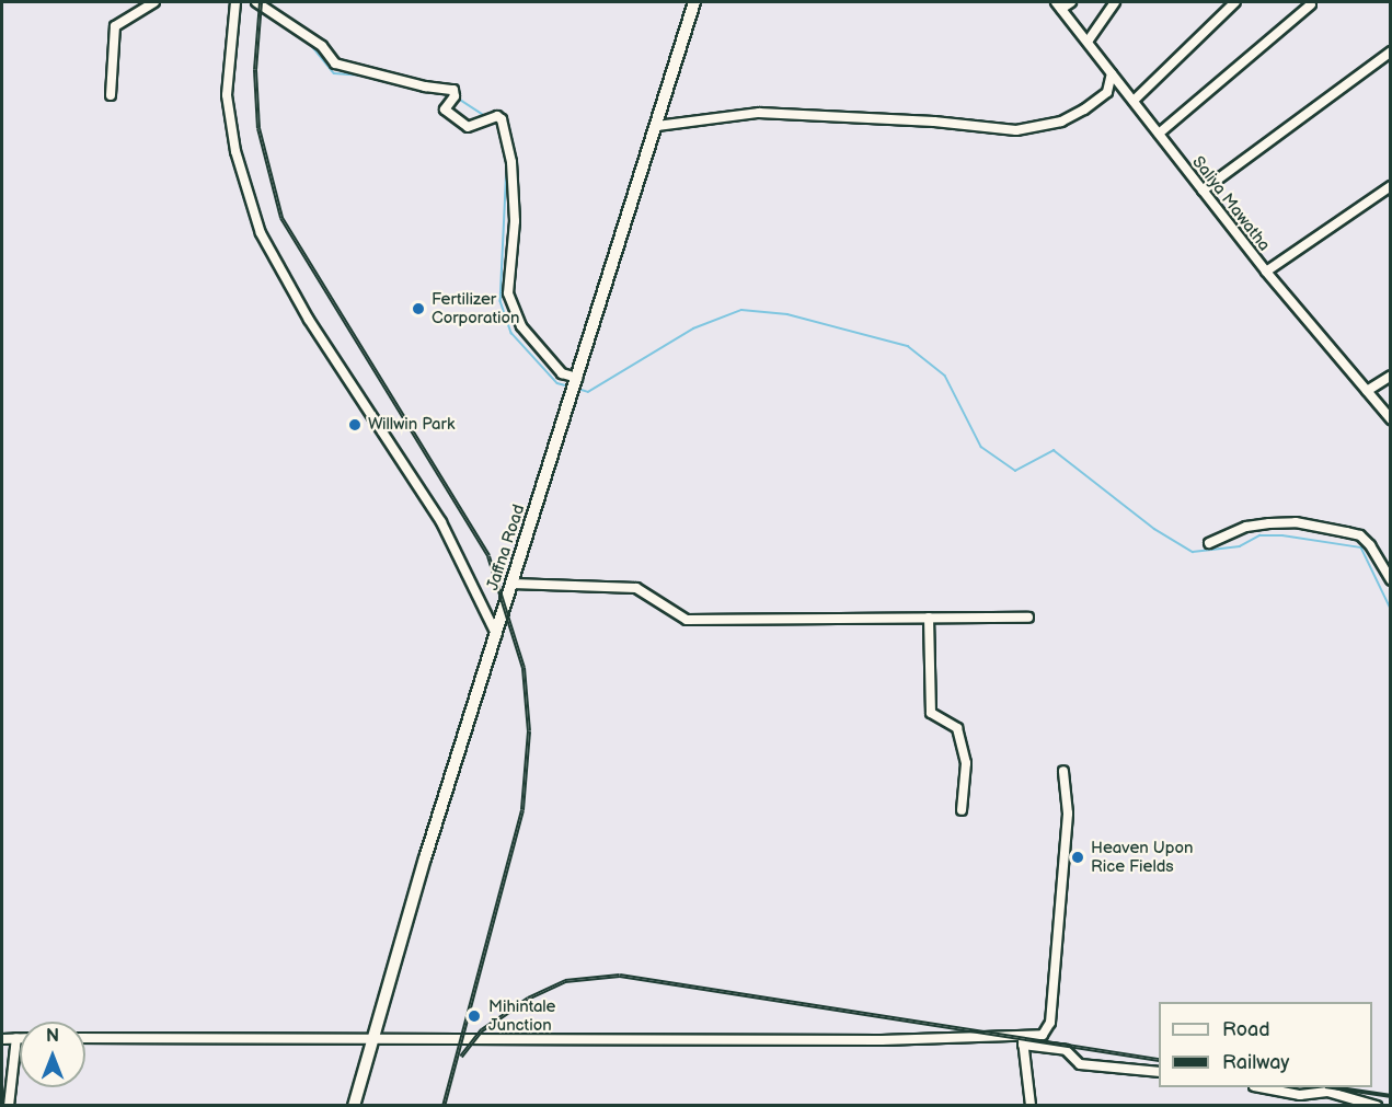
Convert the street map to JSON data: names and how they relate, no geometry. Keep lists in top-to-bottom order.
{
  "streets": {
    "highway": ["Jaffna Road"],
    "street": ["Saliya Mawatha"]
  },
  "places": [
    "Fertilizer Corporation",
    "Willwin Park",
    "Heaven Upon Rice Fields",
    "Mihintale Junction"
  ],
  "legend": ["Road", "Railway"],
  "north": "top"
}
